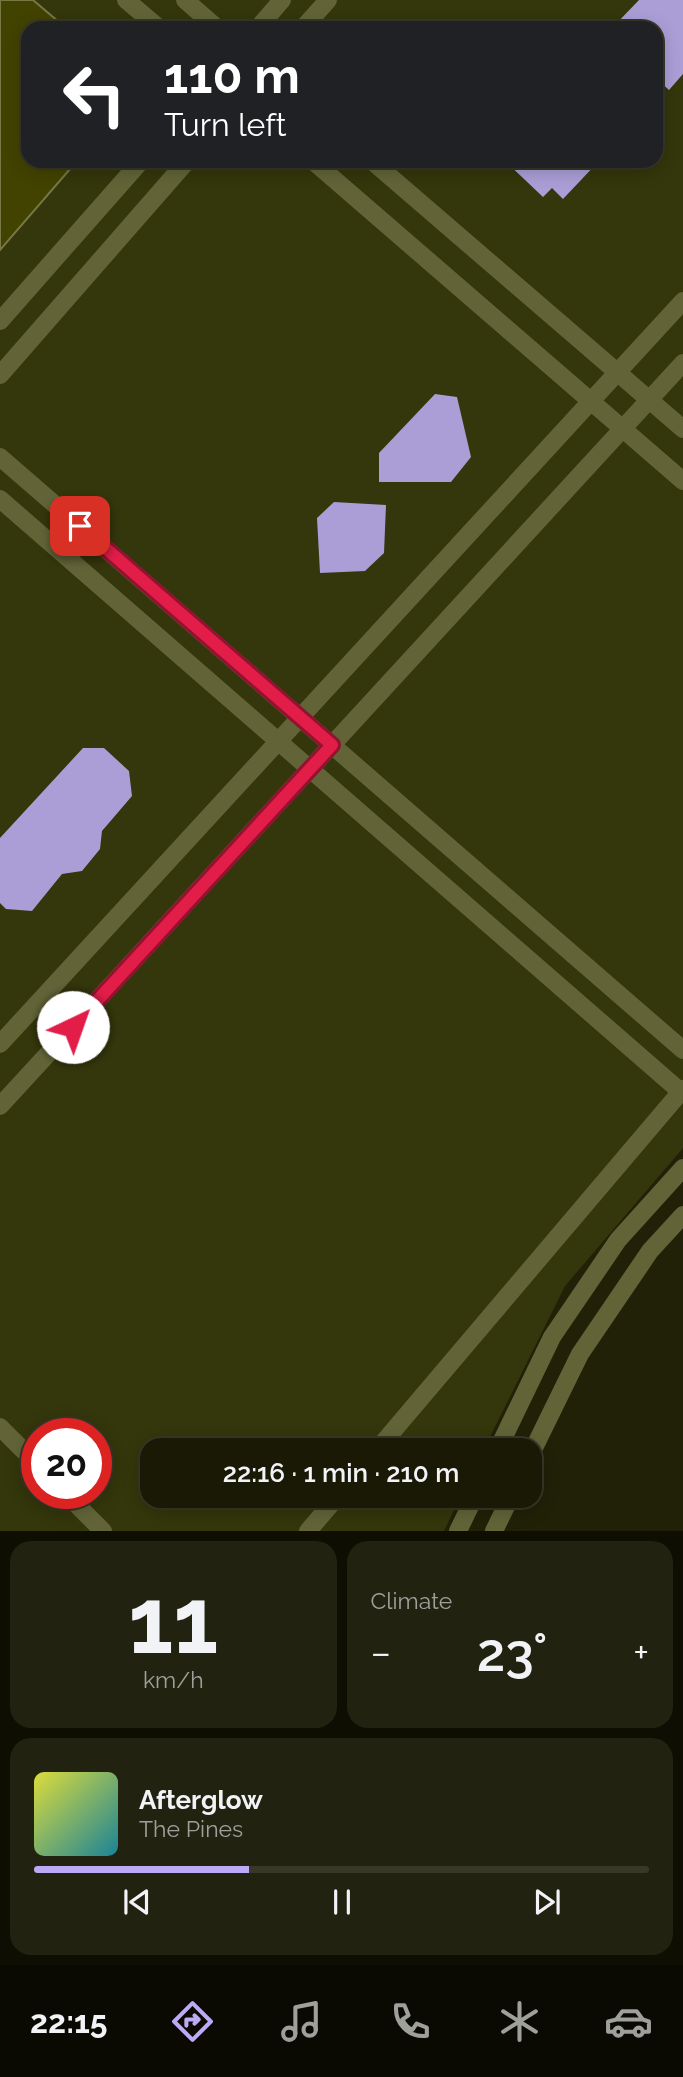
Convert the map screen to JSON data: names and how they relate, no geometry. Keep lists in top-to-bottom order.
{
  "page": {
    "turn": ["110 m", "Turn left"],
    "limit": "20",
    "trip": "22:16 · 1 min · 210 m",
    "tile": [
      ["11", "km/h"],
      "Climate"
    ],
    "heat": ["−", "23°", "+"],
    "song": ["Afterglow", "The Pines"],
    "tabs": "22:15"
  }
}
